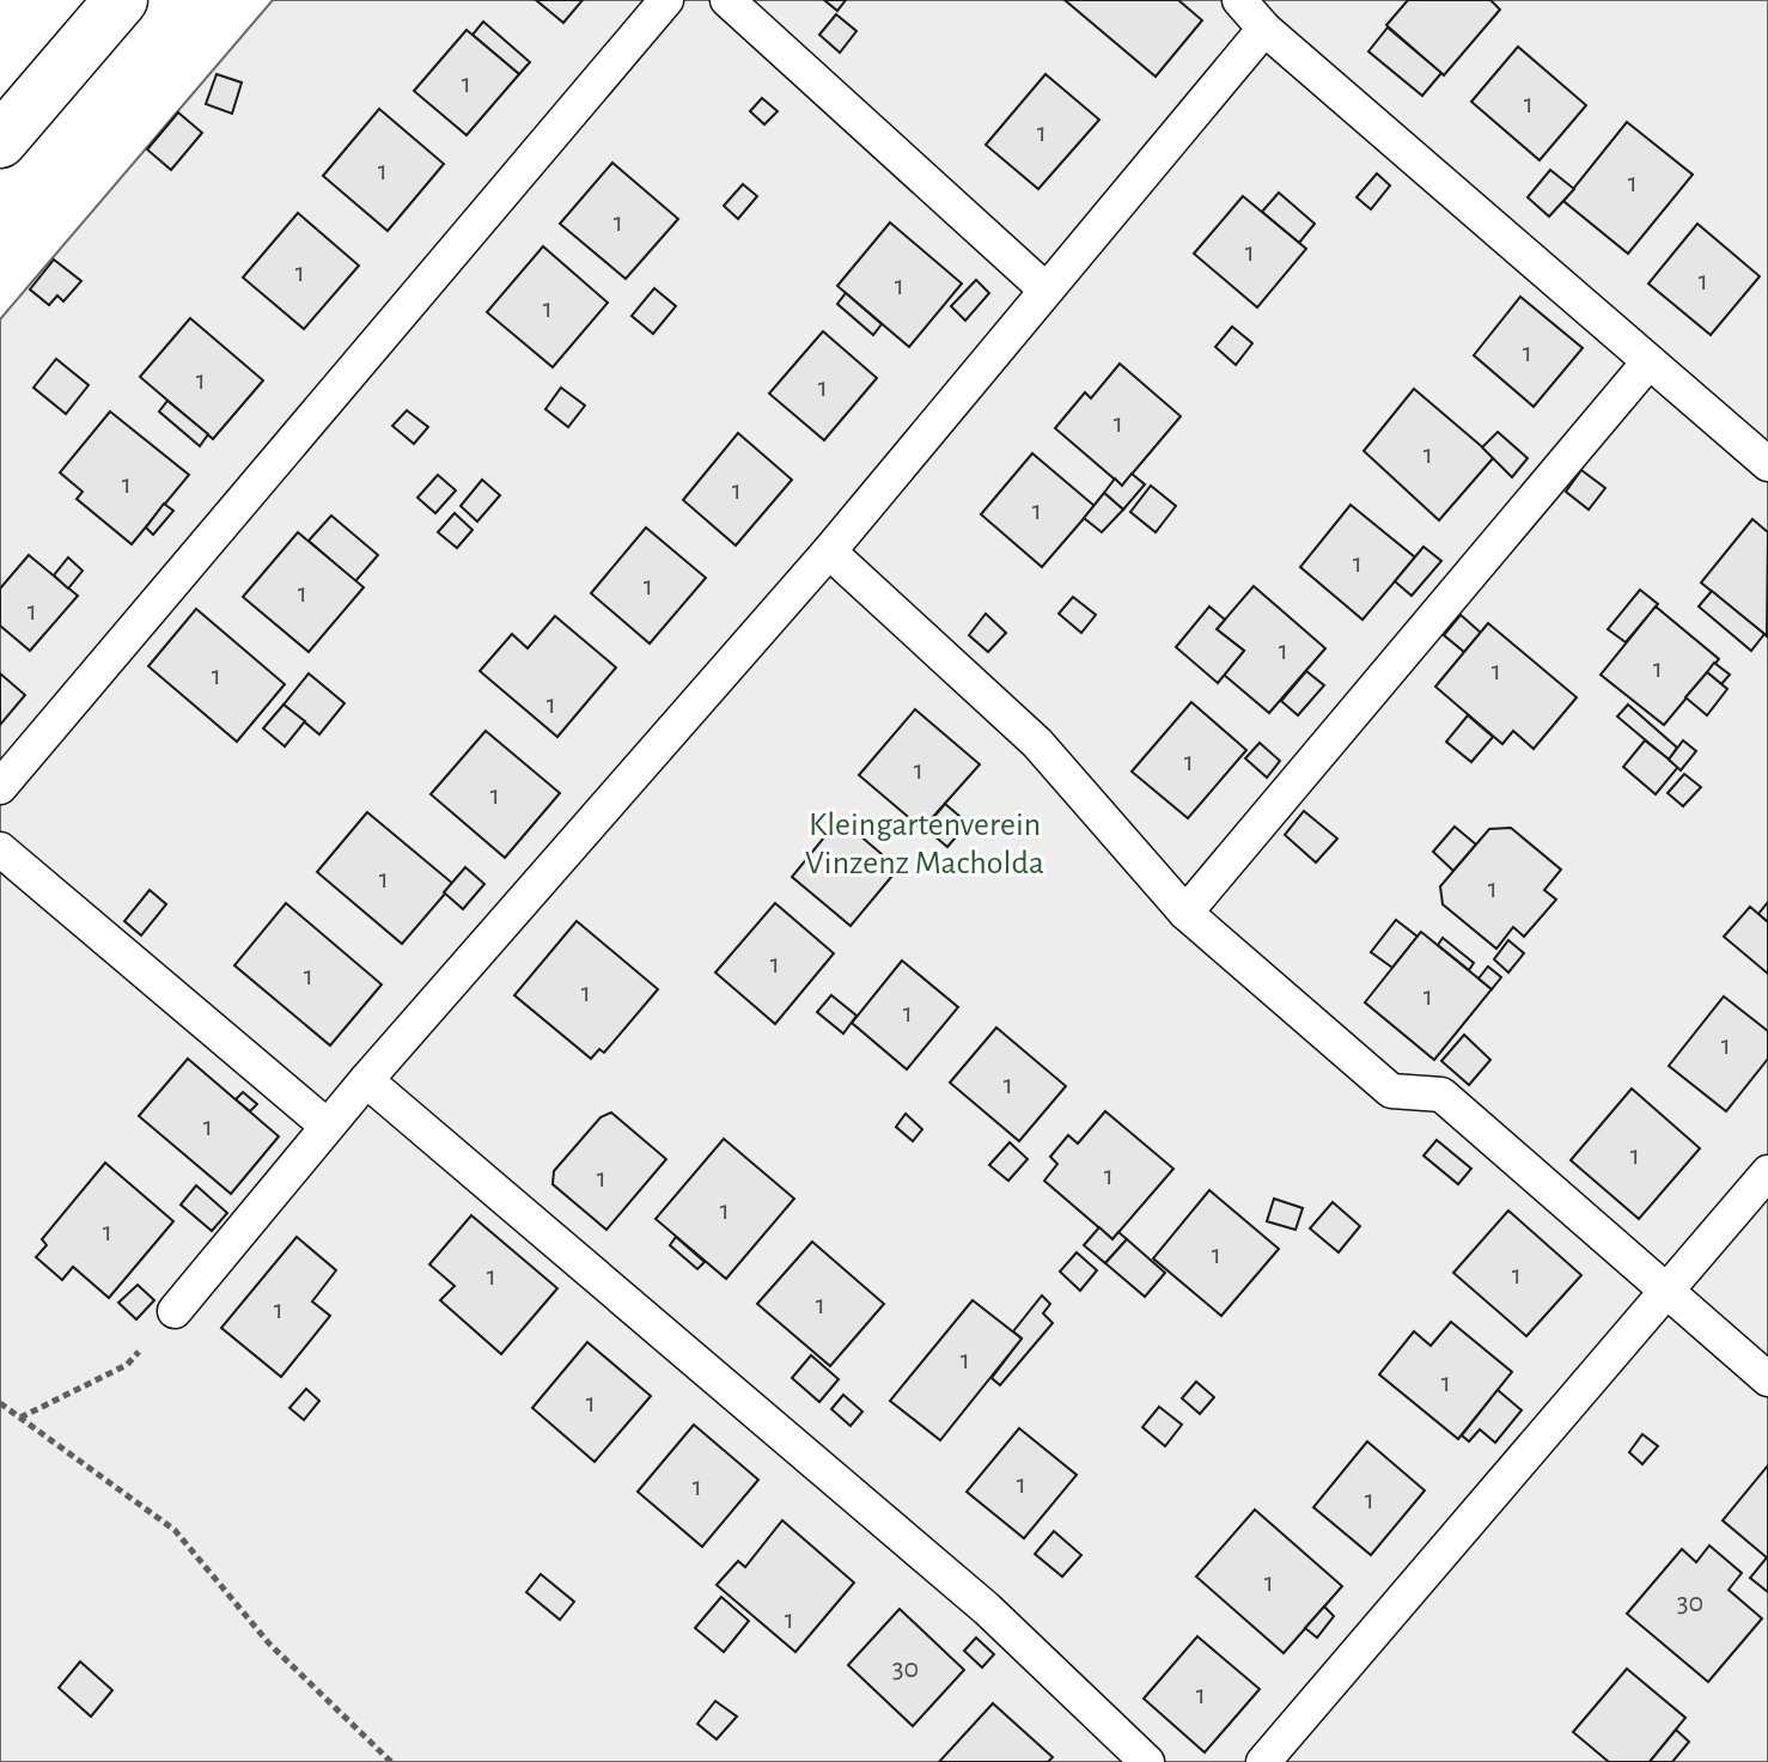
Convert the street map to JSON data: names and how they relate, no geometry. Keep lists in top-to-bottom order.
{
  "parks": ["Kleingartenverein Vinzenz Macholda"],
  "house_numbers": [
    "1",
    "1",
    "1",
    "1",
    "1",
    "1",
    "1",
    "1",
    "1",
    "1",
    "1",
    "1",
    "1",
    "1",
    "1",
    "1",
    "1",
    "1",
    "1",
    "1",
    "1",
    "1",
    "1",
    "1",
    "1",
    "1",
    "1",
    "1",
    "1",
    "1",
    "1",
    "1",
    "1",
    "1",
    "1",
    "1",
    "1",
    "1",
    "1",
    "1",
    "1",
    "1",
    "1",
    "1",
    "1",
    "1",
    "1",
    "1",
    "1",
    "1",
    "1",
    "1",
    "1",
    "1",
    "1",
    "1",
    "1",
    "1",
    "30",
    "1",
    "30",
    "1"
  ]
}
